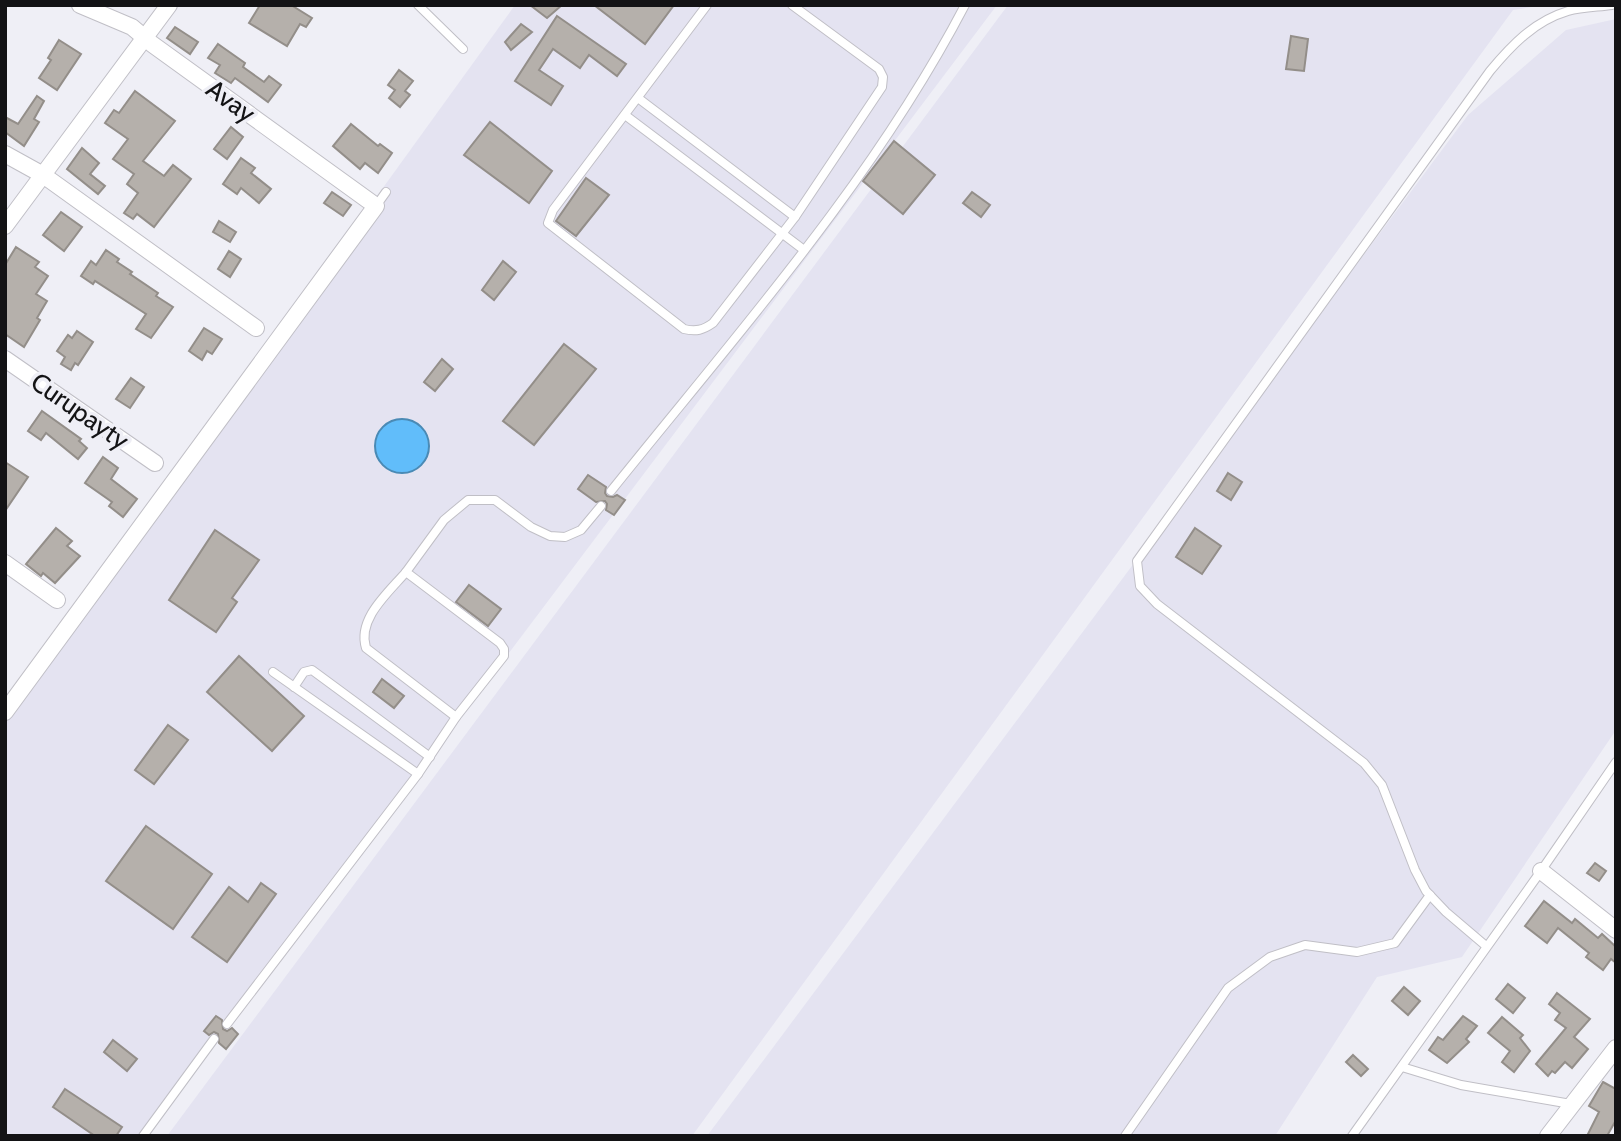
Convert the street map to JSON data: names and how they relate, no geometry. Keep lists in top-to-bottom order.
{
  "streets": {
    "street": ["Avay", "Curupayty"]
  }
}
